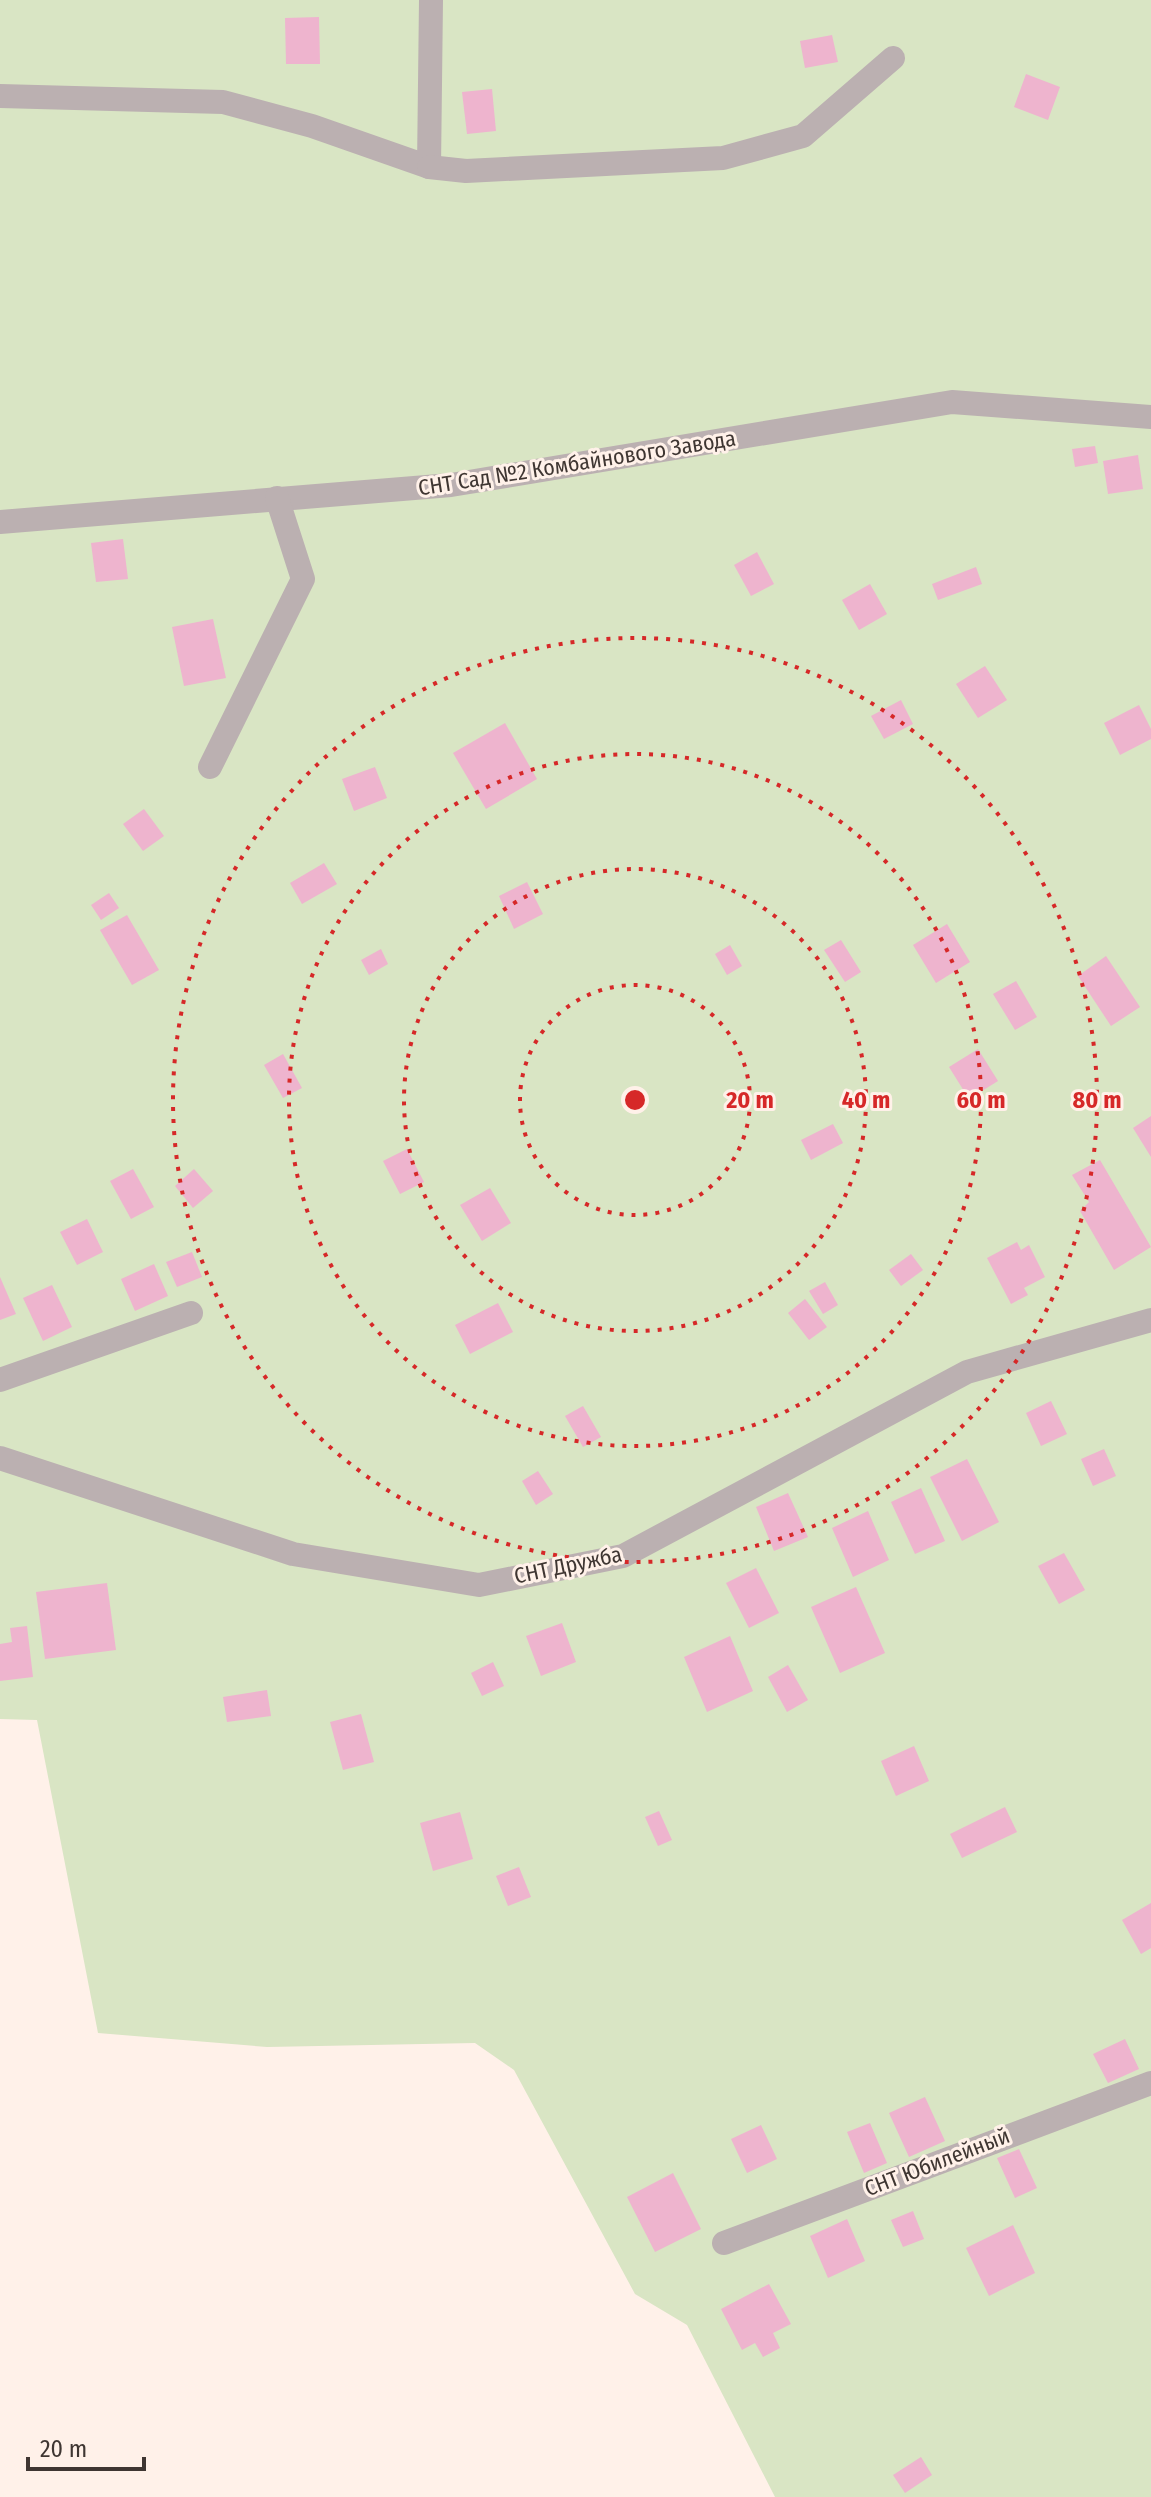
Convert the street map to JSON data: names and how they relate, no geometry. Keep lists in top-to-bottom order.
{
  "streets": {
    "street": ["СНТ Сад №2 Комбайнового Завода", "СНТ Дружба", "СНТ Юбилейный"]
  },
  "scale_bar": "20 m",
  "rings": [
    "20 m",
    "40 m",
    "60 m",
    "80 m"
  ]
}
